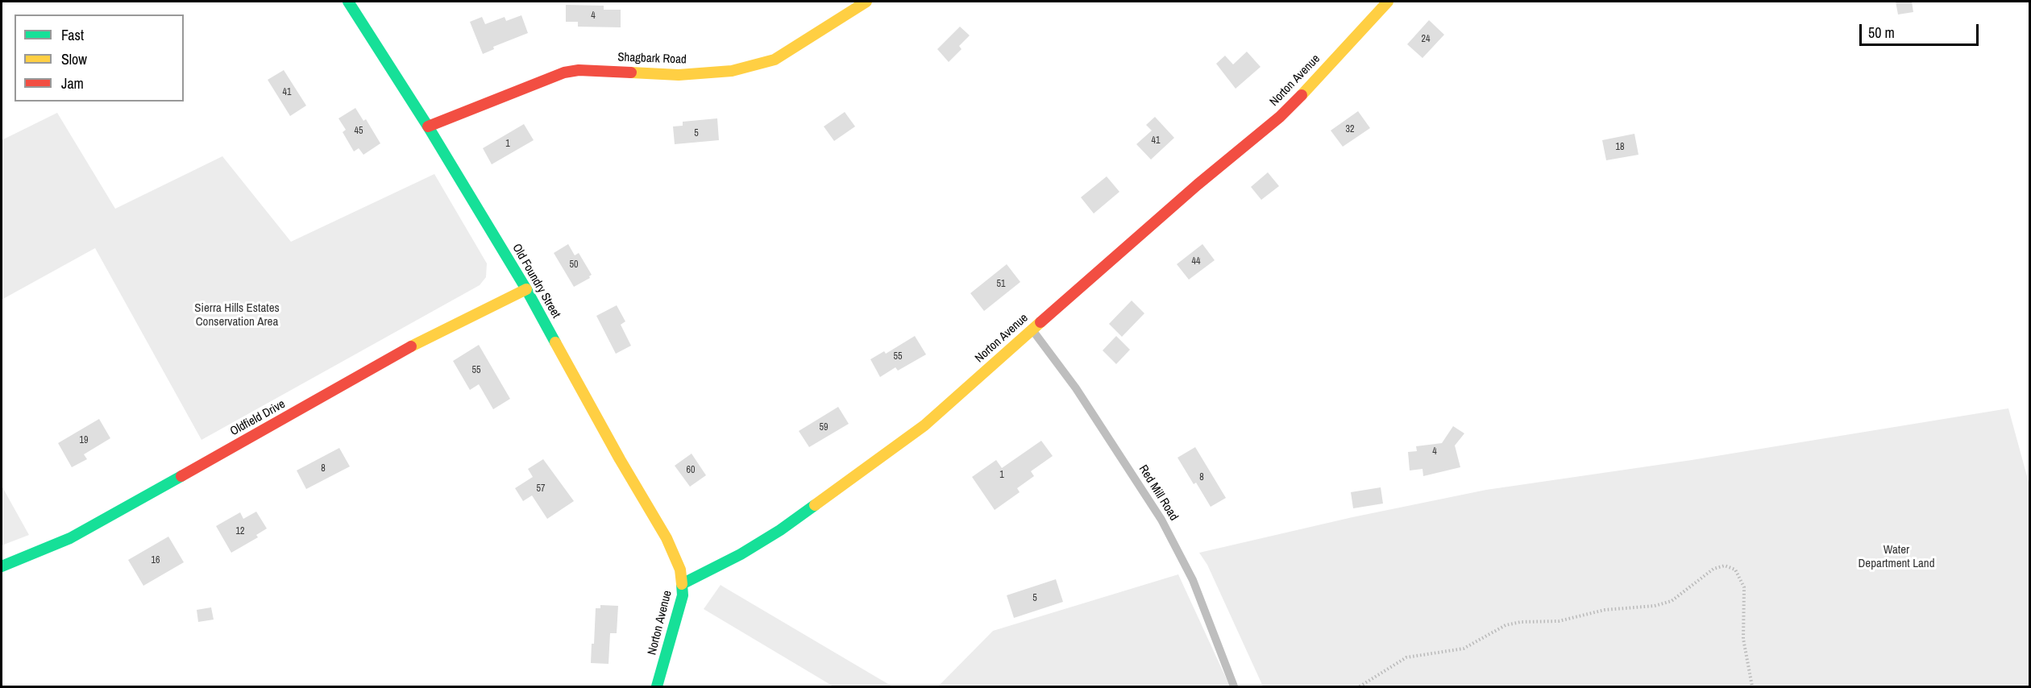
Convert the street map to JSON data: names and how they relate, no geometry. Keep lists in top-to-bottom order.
{
  "streets": {
    "street": [
      "Shagbark Road",
      "Norton Avenue",
      "Old Foundry Street",
      "Oldfield Drive"
    ],
    "lane": ["Red Mill Road"]
  },
  "crossings": [
    ["Shagbark Road", "Old Foundry Street"],
    ["Norton Avenue", "Old Foundry Street"],
    ["Norton Avenue", "Red Mill Road"],
    ["Old Foundry Street", "Oldfield Drive"]
  ],
  "parks": ["Sierra Hills Estates Conservation Area", "Water Department Land"],
  "house_numbers": [
    "4",
    "24",
    "41",
    "32",
    "45",
    "5",
    "41",
    "1",
    "18",
    "44",
    "50",
    "51",
    "55",
    "55",
    "59",
    "19",
    "4",
    "8",
    "60",
    "1",
    "8",
    "57",
    "12",
    "16",
    "5"
  ],
  "legend": ["Fast", "Slow", "Jam"],
  "scale_bar": "50 m"
}
